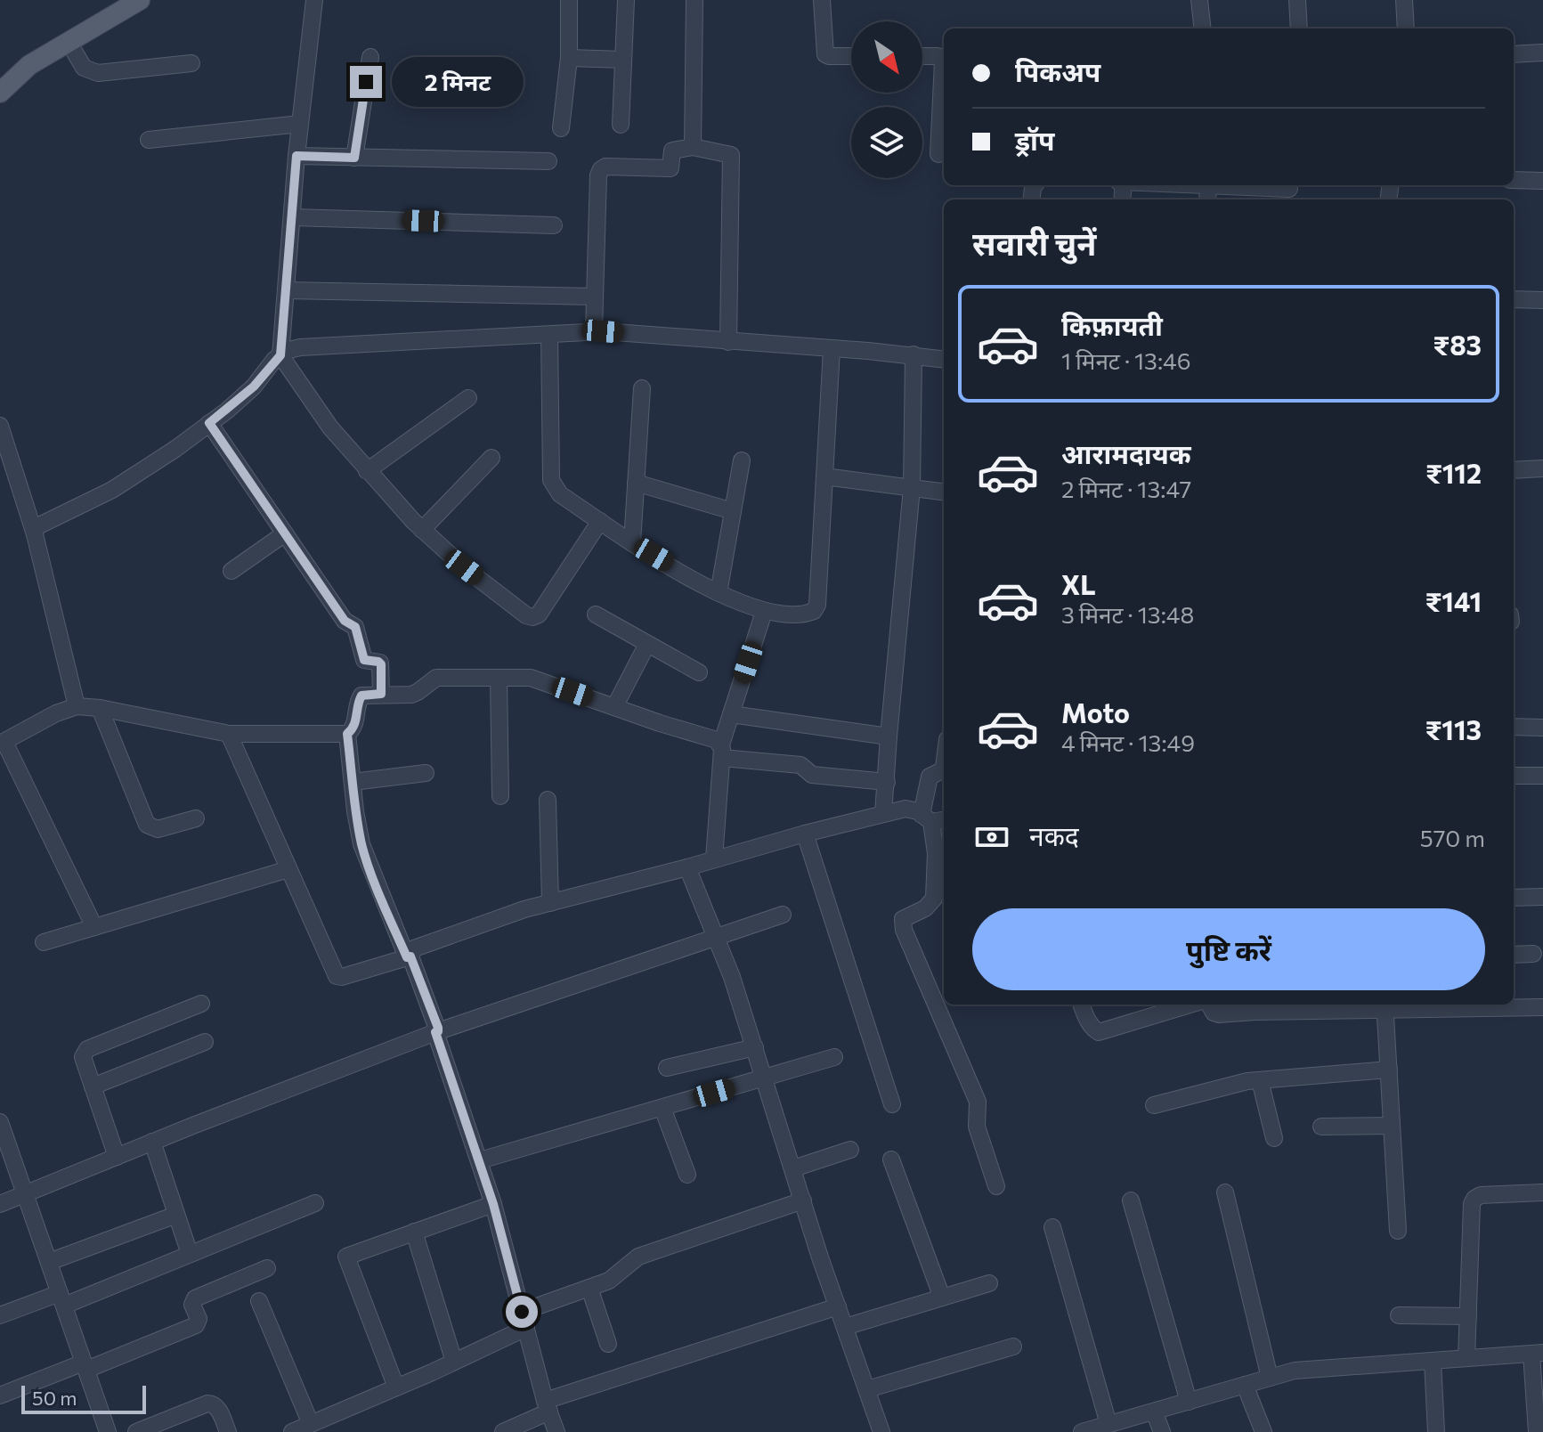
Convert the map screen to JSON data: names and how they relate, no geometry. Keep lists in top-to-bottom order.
{
  "scale_bar": "50 m",
  "north": "bottom right",
  "page": {
    "banner": ["पिकअप", "ड्रॉप"],
    "bubble": "2 मिनट",
    "heading": "सवारी चुनें",
    "list": [
      {
        "name": "किफ़ायती",
        "note": "1 मिनट · 13:46",
        "value": "₹83"
      },
      {
        "name": "आरामदायक",
        "note": "2 मिनट · 13:47",
        "value": "₹112"
      },
      {
        "name": "XL",
        "note": "3 मिनट · 13:48",
        "value": "₹141"
      },
      {
        "name": "Moto",
        "note": "4 मिनट · 13:49",
        "value": "₹113"
      }
    ],
    "pay": ["नकद", "570 m"],
    "buttons": "पुष्टि करें",
    "scale": "50 m"
  }
}
